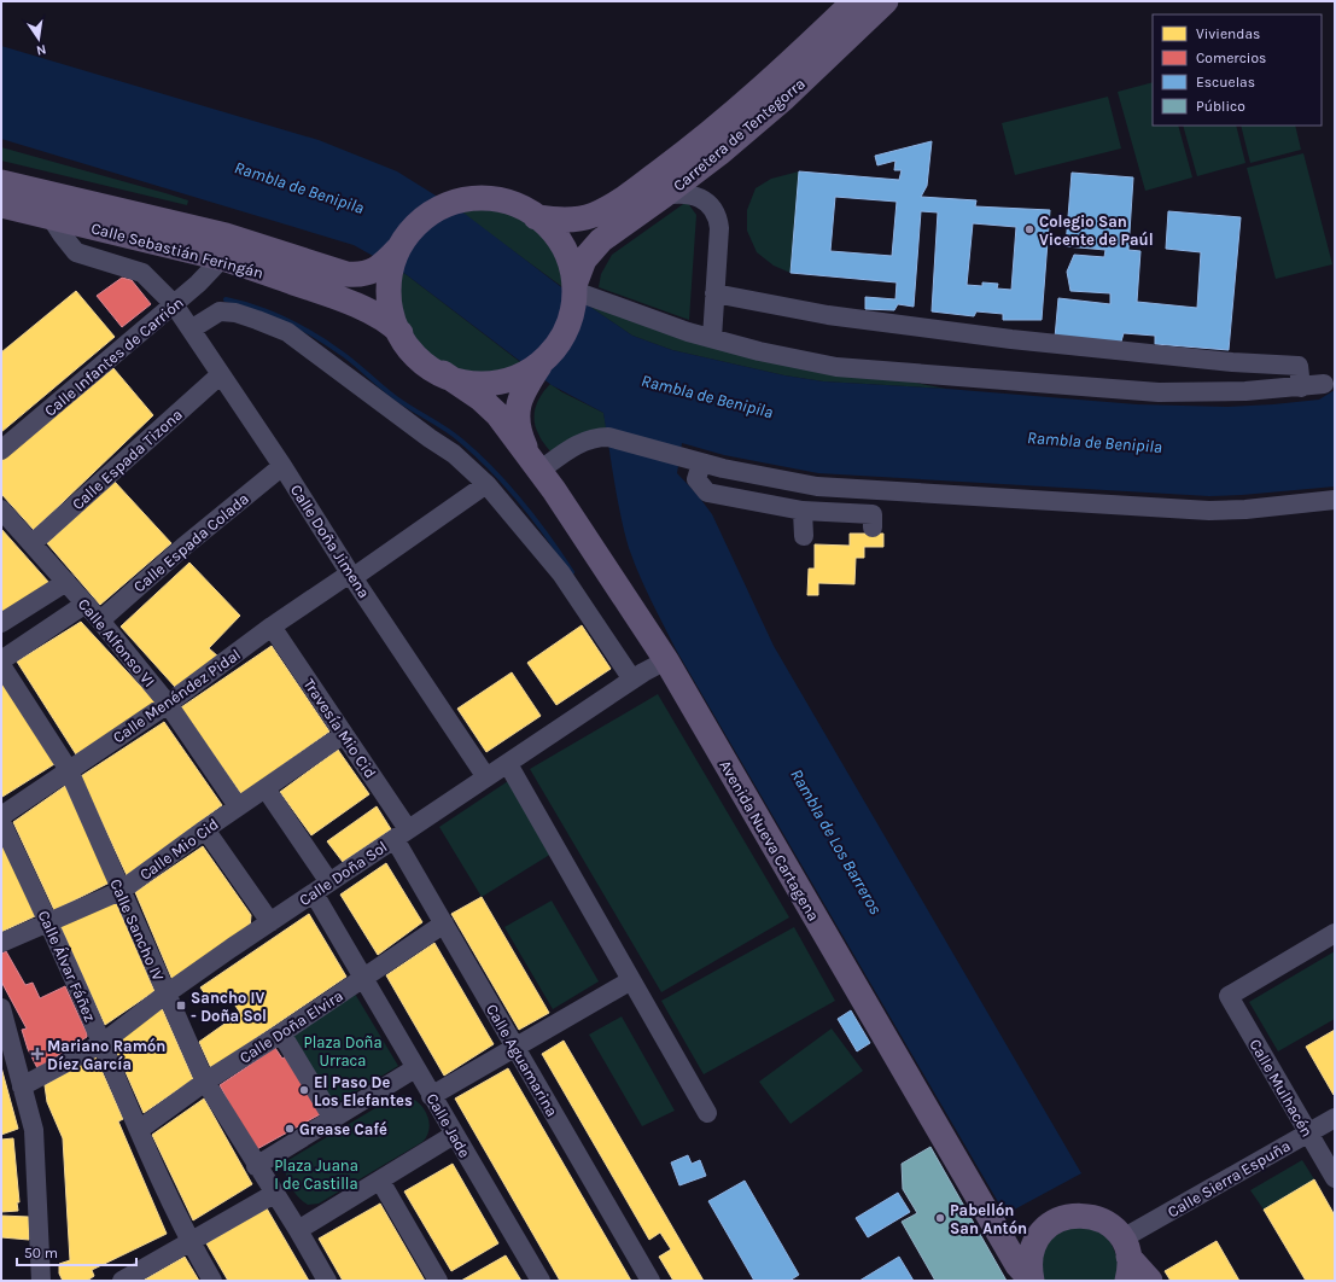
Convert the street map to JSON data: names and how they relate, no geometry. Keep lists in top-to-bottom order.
{
  "streets": {
    "main road": ["Carretera de Tentegorra", "Calle Sebastián Feringán", "Avenida Nueva Cartagena"],
    "street": [
      "Calle Infantes de Carrión",
      "Calle Espada Tizona",
      "Calle Doña Jimena",
      "Calle Espada Colada",
      "Calle Alfonso VI",
      "Calle Menéndez Pidal",
      "Travesía Mio Cid",
      "Calle Mio Cid",
      "Calle Doña Sol",
      "Calle Sancho IV",
      "Calle Álvar Fáñez",
      "Calle Doña Elvira",
      "Calle Aguamarina",
      "Calle Mulhacén",
      "Calle Jade",
      "Calle Sierra Espuña"
    ]
  },
  "crossings": [
    ["Carretera de Tentegorra", "Avenida Nueva Cartagena"],
    ["Calle Sebastián Feringán", "Calle Infantes de Carrión"],
    ["Calle Sebastián Feringán", "Calle Doña Jimena"],
    ["Calle Infantes de Carrión", "Calle Doña Jimena"],
    ["Calle Espada Tizona", "Calle Doña Jimena"],
    ["Calle Espada Tizona", "Calle Alfonso VI"],
    ["Calle Doña Jimena", "Calle Espada Colada"],
    ["Calle Doña Jimena", "Calle Menéndez Pidal"],
    ["Calle Doña Jimena", "Calle Doña Sol"],
    ["Calle Espada Colada", "Calle Alfonso VI"],
    ["Calle Alfonso VI", "Calle Menéndez Pidal"],
    ["Calle Alfonso VI", "Calle Mio Cid"],
    ["Calle Menéndez Pidal", "Travesía Mio Cid"],
    ["Calle Menéndez Pidal", "Calle Sancho IV"],
    ["Travesía Mio Cid", "Calle Mio Cid"],
    ["Travesía Mio Cid", "Calle Doña Sol"],
    ["Travesía Mio Cid", "Calle Aguamarina"],
    ["Avenida Nueva Cartagena", "Calle Doña Sol"],
    ["Avenida Nueva Cartagena", "Calle Sierra Espuña"],
    ["Calle Mio Cid", "Calle Sancho IV"],
    ["Calle Mio Cid", "Calle Álvar Fáñez"],
    ["Calle Doña Sol", "Calle Sancho IV"],
    ["Calle Doña Sol", "Calle Álvar Fáñez"],
    ["Calle Doña Sol", "Calle Aguamarina"],
    ["Calle Doña Sol", "Calle Jade"],
    ["Calle Sancho IV", "Calle Doña Elvira"],
    ["Calle Álvar Fáñez", "Calle Doña Elvira"],
    ["Calle Doña Elvira", "Calle Aguamarina"],
    ["Calle Doña Elvira", "Calle Jade"],
    ["Calle Mulhacén", "Calle Sierra Espuña"]
  ],
  "water": ["Rambla de Benipila", "Rambla de Los Barreros"],
  "parks": ["Plaza Doña Urraca", "Plaza Juana I de Castilla"],
  "places": {
    "other": [
      "Colegio San Vicente de Paúl",
      "El Paso De Los Elefantes",
      "Grease Café",
      "Pabellón San Antón"
    ],
    "transit": ["Sancho IV - Doña Sol"],
    "health": ["Mariano Ramón Díez García"]
  },
  "legend": [
    "Viviendas",
    "Comercios",
    "Escuelas",
    "Público"
  ],
  "scale_bar": "50 m",
  "north": "bottom"
}
